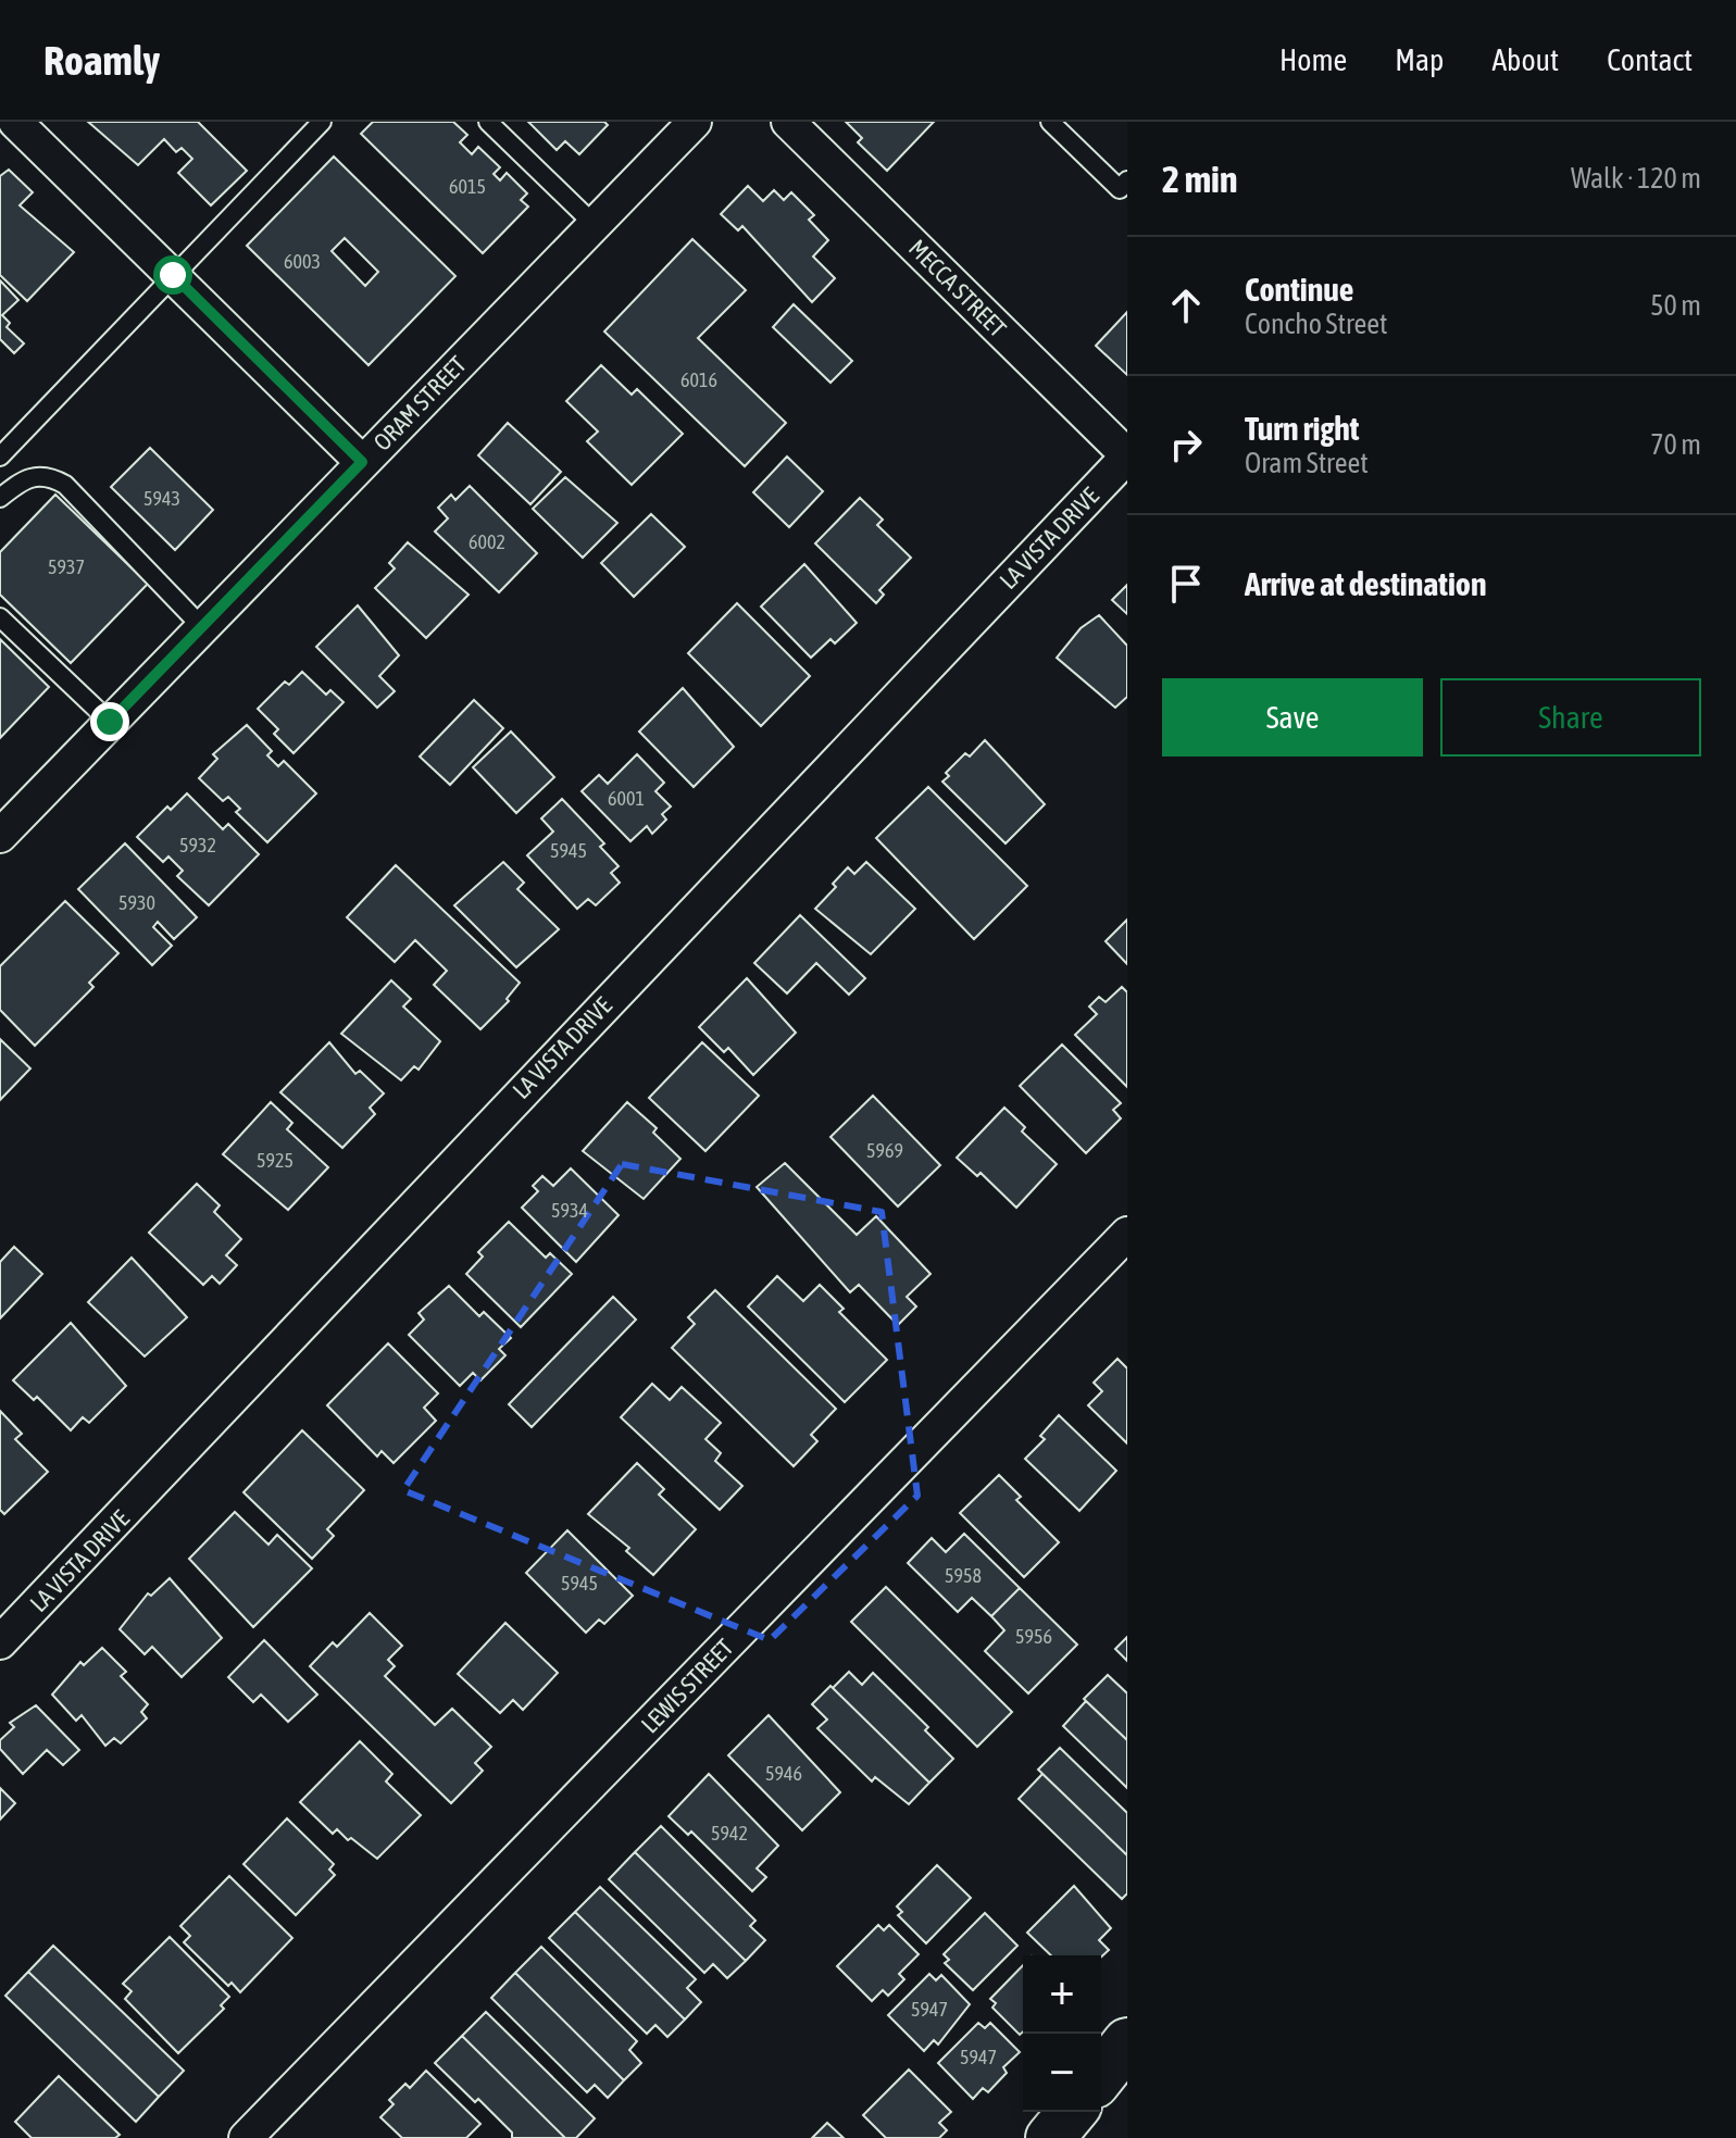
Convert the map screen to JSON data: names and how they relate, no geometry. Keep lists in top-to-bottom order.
{
  "streets": {
    "street": [
      "MECCA STREET",
      "ORAM STREET",
      "LA VISTA DRIVE",
      "LEWIS STREET"
    ]
  },
  "crossings": [
    ["MECCA STREET", "LA VISTA DRIVE"]
  ],
  "house_numbers": [
    "6015",
    "6003",
    "6016",
    "5943",
    "6002",
    "5937",
    "6001",
    "5932",
    "5945",
    "5930",
    "5969",
    "5925",
    "5934",
    "5958",
    "5945",
    "5956",
    "5946",
    "5942",
    "5947",
    "5947"
  ],
  "page": {
    "header": "Roamly",
    "nav": [
      "Home",
      "Map",
      "About",
      "Contact"
    ],
    "heading": ["2 min", "Walk · 120 m"],
    "list": [
      ["Continue", "Concho Street", "50 m"],
      ["Turn right", "Oram Street", "70 m"],
      "Arrive at destination"
    ],
    "buttons": ["Save", "Share"],
    "map_buttons": ["+", "−"]
  }
}
